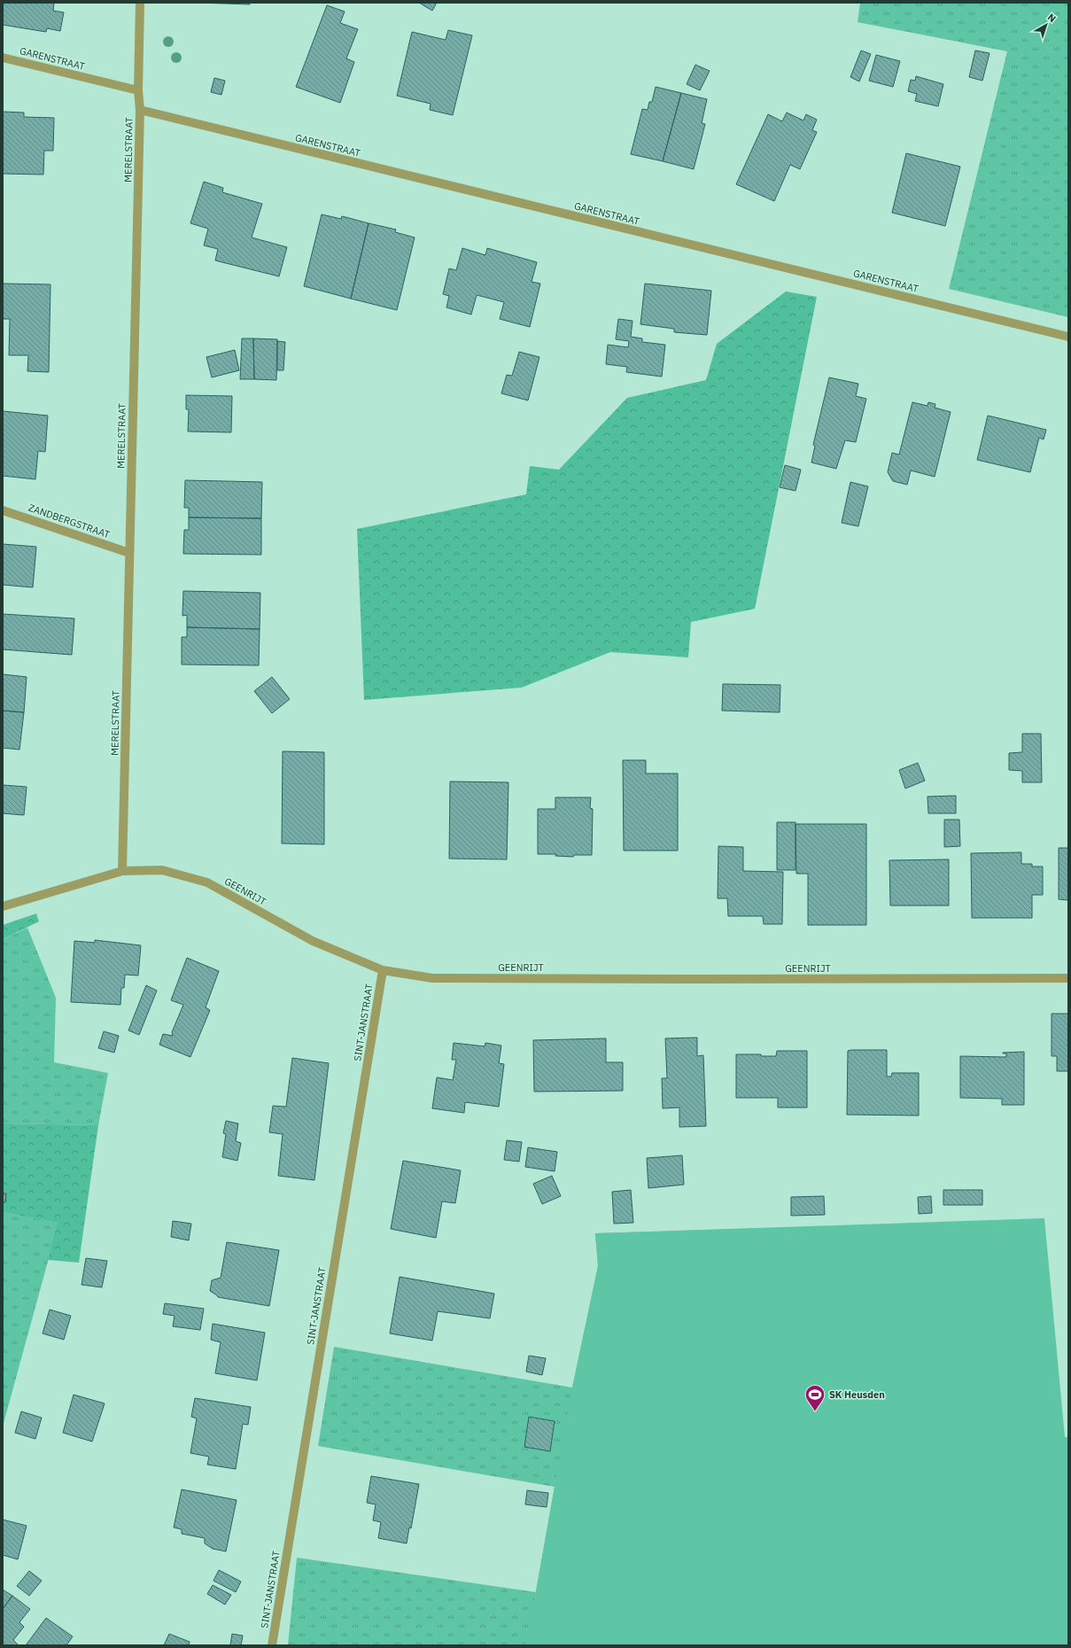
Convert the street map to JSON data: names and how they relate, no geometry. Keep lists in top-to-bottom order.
{
  "streets": {
    "street": [
      "GARENSTRAAT",
      "MERELSTRAAT",
      "ZANDBERGSTRAAT",
      "GEENRIJT",
      "SINT-JANSTRAAT"
    ]
  },
  "crossings": [
    ["GARENSTRAAT", "MERELSTRAAT"],
    ["MERELSTRAAT", "ZANDBERGSTRAAT"],
    ["MERELSTRAAT", "GEENRIJT"],
    ["GEENRIJT", "SINT-JANSTRAAT"]
  ],
  "places": {
    "sports": ["SK Heusden"]
  },
  "north": "top right"
}
